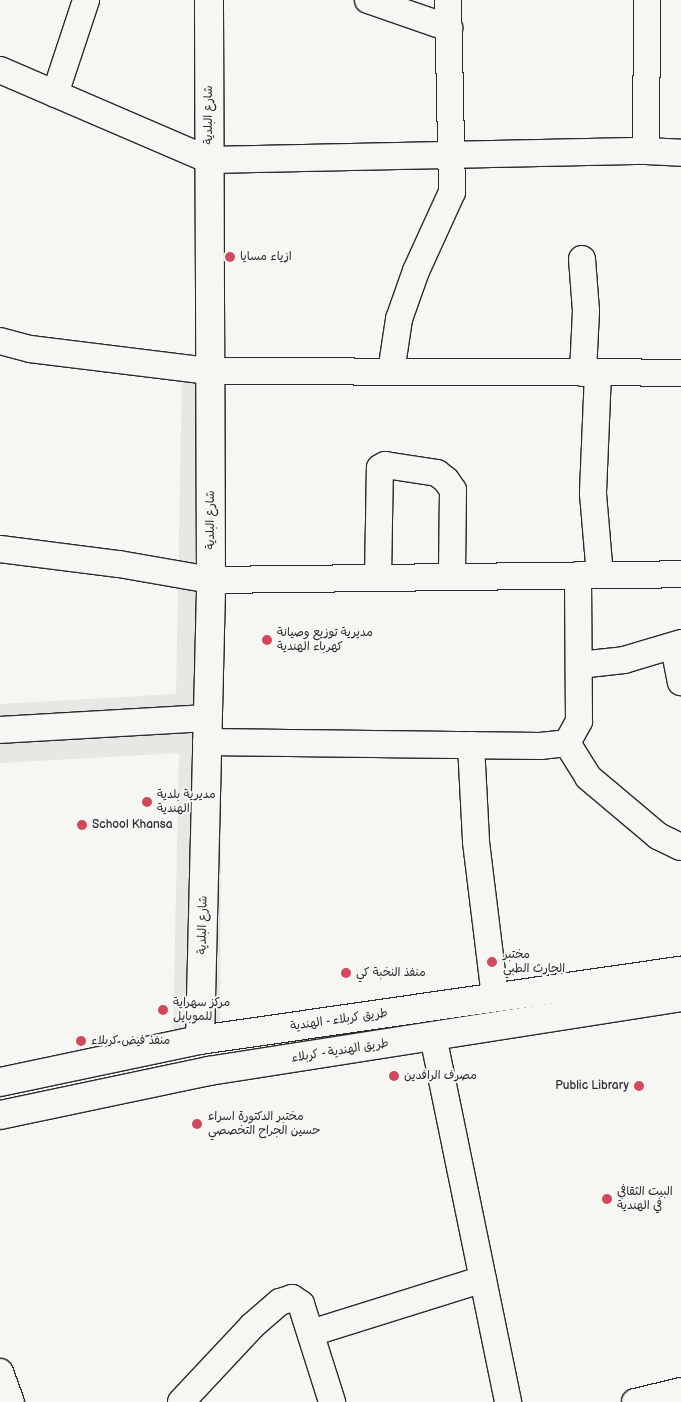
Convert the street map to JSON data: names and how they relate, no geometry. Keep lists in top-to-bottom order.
{
  "streets": {
    "main road": ["شارع البلدية", "طريق كربلاء - الهندية", "طريق الهندية - كربلاء"]
  },
  "crossings": [
    ["شارع البلدية", "طريق كربلاء - الهندية"]
  ],
  "places": [
    "ازياء مسايا",
    "مديرية توزيع وصيانة كهرباء الهندية",
    "مديرية بلدية الهندية",
    "School Khansa",
    "مختبر الحارث الطبي",
    "منفذ النخبة كي",
    "مركز سهراية للموبايل",
    "منفذ فيض كربلاء",
    "مصرف الرافدين",
    "Public Library",
    "مختبر الدكتورة اسراء حسين الجراح التخصصي",
    "البيت الثقافي في الهندية"
  ]
}
